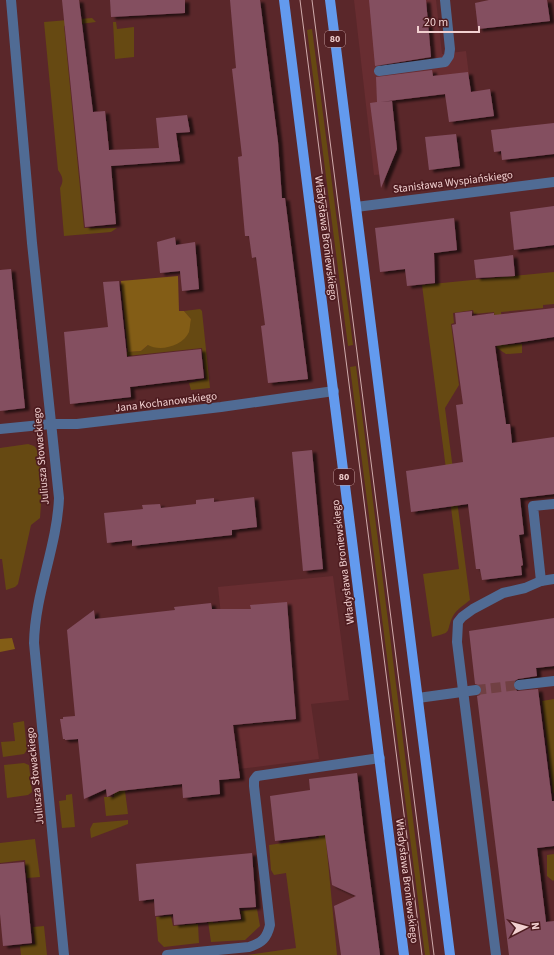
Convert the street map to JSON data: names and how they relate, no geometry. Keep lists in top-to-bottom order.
{
  "streets": {
    "main road": ["80", "Władysława Broniewskiego"],
    "street": ["Stanisława Wyspiańskiego", "Jana Kochanowskiego", "Juliusza Słowackiego"]
  },
  "crossings": [
    ["80", "Stanisława Wyspiańskiego"],
    ["Władysława Broniewskiego", "Jana Kochanowskiego"],
    ["Jana Kochanowskiego", "Juliusza Słowackiego"]
  ],
  "scale_bar": "20 m",
  "north": "right"
}
